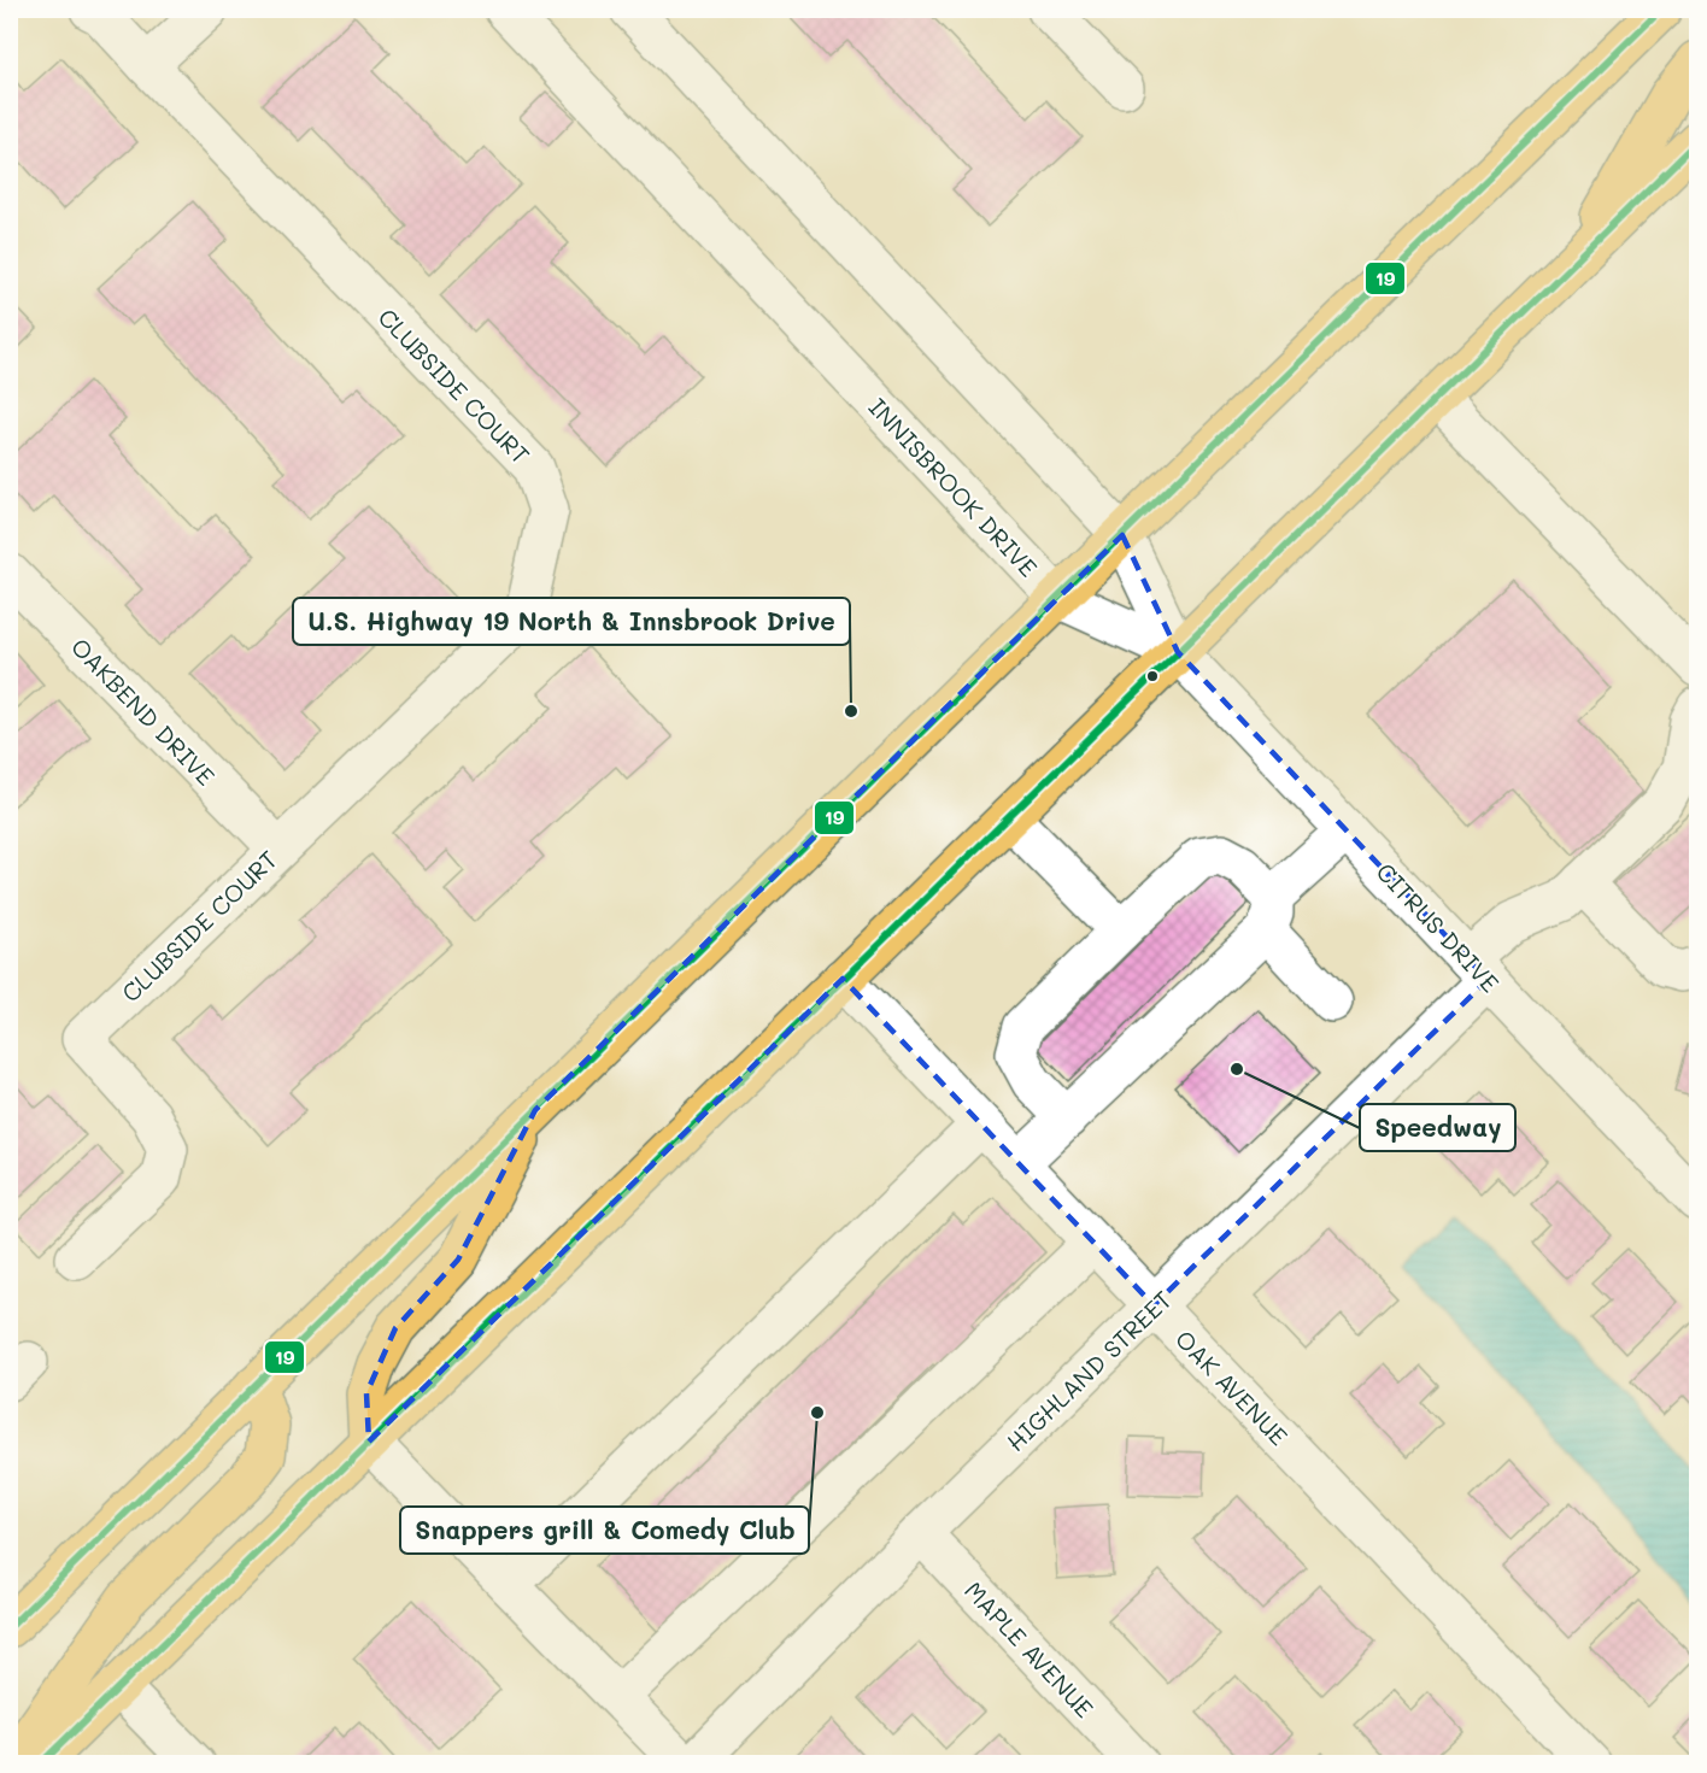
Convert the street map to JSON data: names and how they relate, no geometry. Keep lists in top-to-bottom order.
{
  "streets": {
    "street": [
      "CLUBSIDE COURT",
      "INNISBROOK DRIVE",
      "OAKBEND DRIVE",
      "CITRUS DRIVE",
      "HIGHLAND STREET",
      "OAK AVENUE",
      "MAPLE AVENUE"
    ]
  },
  "crossings": [
    ["CLUBSIDE COURT", "OAKBEND DRIVE"],
    ["INNISBROOK DRIVE", "CITRUS DRIVE"],
    ["CITRUS DRIVE", "HIGHLAND STREET"],
    ["HIGHLAND STREET", "OAK AVENUE"],
    ["HIGHLAND STREET", "MAPLE AVENUE"]
  ],
  "places": ["U.S. Highway 19 North & Innsbrook Drive", "Speedway", "Snappers grill & Comedy Club"],
  "lines": ["transit line 19"]
}
